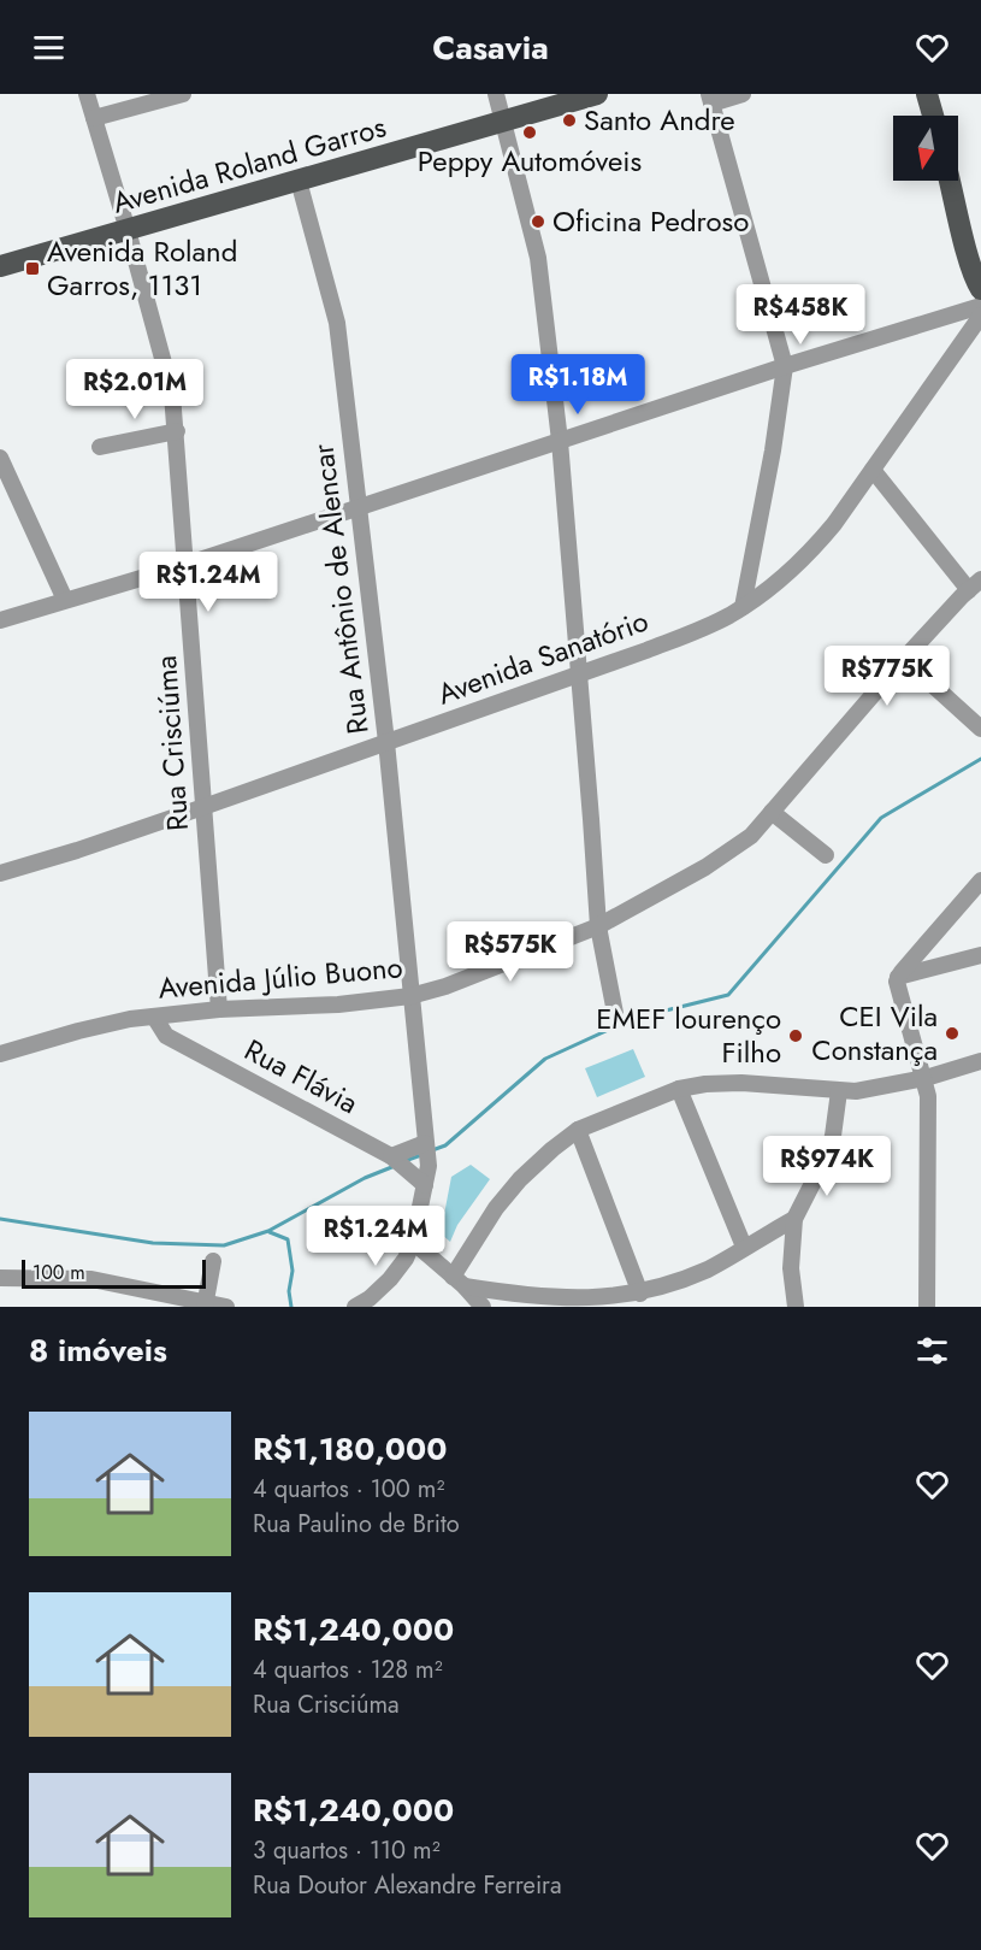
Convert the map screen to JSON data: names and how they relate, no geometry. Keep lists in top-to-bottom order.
{
  "streets": {
    "main road": ["Avenida Roland Garros"],
    "street": [
      "Rua Antônio de Alencar",
      "Avenida Sanatório",
      "Rua Crisciúma",
      "Avenida Júlio Buono",
      "Rua Flávia"
    ]
  },
  "crossings": [
    ["Avenida Roland Garros", "Rua Antônio de Alencar"],
    ["Avenida Roland Garros", "Rua Crisciúma"],
    ["Rua Antônio de Alencar", "Avenida Sanatório"],
    ["Rua Antônio de Alencar", "Avenida Júlio Buono"],
    ["Rua Antônio de Alencar", "Rua Flávia"],
    ["Avenida Sanatório", "Rua Crisciúma"],
    ["Rua Crisciúma", "Avenida Júlio Buono"],
    ["Avenida Júlio Buono", "Rua Flávia"]
  ],
  "places": {
    "other": [
      "Santo Andre",
      "Peppy Automóveis",
      "Oficina Pedroso",
      "CEI Vila Constança",
      "EMEF lourenço Filho"
    ],
    "transit": ["Avenida Roland Garros, 1131"]
  },
  "scale_bar": "100 m",
  "north": "bottom",
  "page": {
    "header": "Casavia",
    "price": [
      "R$458K",
      "R$1.18M",
      "R$2.01M",
      "R$1.24M",
      "R$775K",
      "R$575K",
      "R$974K",
      "R$1.24M"
    ],
    "scale": "100 m",
    "heading": "8 imóveis",
    "list": [
      {
        "name": "R$1,180,000",
        "note": "4 quartos · 100 m² · Rua Paulino de Brito"
      },
      {
        "name": "R$1,240,000",
        "note": "4 quartos · 128 m² · Rua Crisciúma"
      },
      {
        "name": "R$1,240,000",
        "note": "3 quartos · 110 m² · Rua Doutor Alexandre Ferreira"
      }
    ]
  }
}
